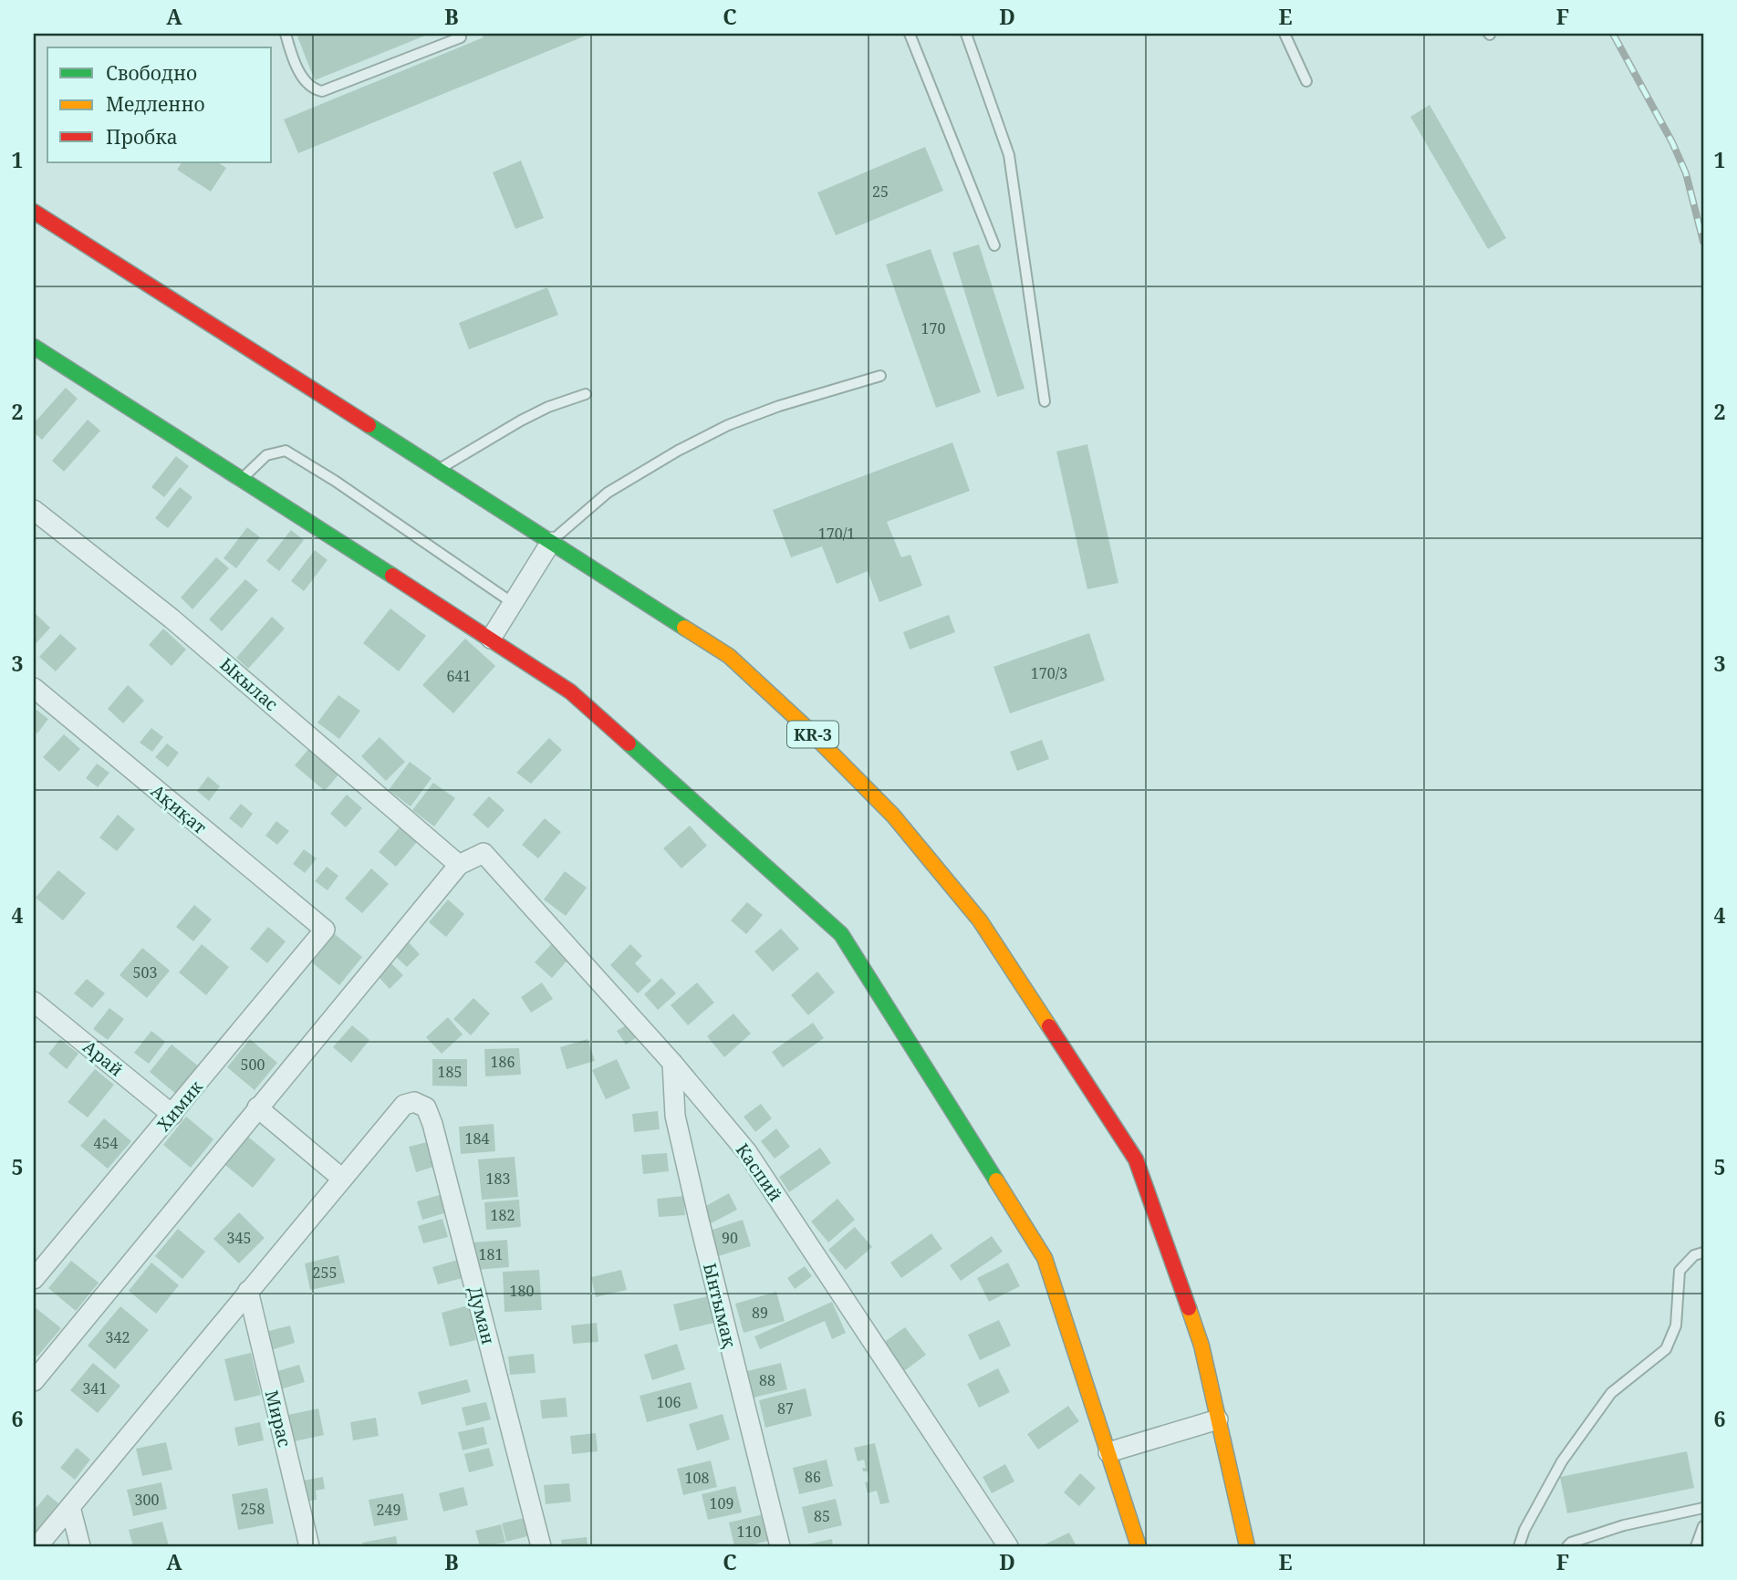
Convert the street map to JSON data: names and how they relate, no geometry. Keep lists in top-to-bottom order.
{
  "streets": {
    "main road": ["KR-3"],
    "street": [
      "Ыкылас",
      "Ақиқат",
      "Арай",
      "Химик",
      "Каспий",
      "Ынтымақ",
      "Думан",
      "Мирас"
    ]
  },
  "crossings": [
    ["Ыкылас", "Каспий"],
    ["Ақиқат", "Химик"],
    ["Арай", "Химик"],
    ["Каспий", "Ынтымақ"]
  ],
  "house_numbers": [
    "25",
    "170",
    "170/1",
    "170/3",
    "641",
    "503",
    "186",
    "500",
    "185",
    "184",
    "454",
    "183",
    "182",
    "345",
    "90",
    "181",
    "255",
    "180",
    "89",
    "342",
    "88",
    "341",
    "106",
    "87",
    "86",
    "108",
    "300",
    "109",
    "258",
    "249",
    "85",
    "110"
  ],
  "legend": ["Свободно", "Медленно", "Пробка"],
  "grid": {
    "columns": [
      "A",
      "B",
      "C",
      "D",
      "E",
      "F"
    ],
    "rows": [
      "1",
      "2",
      "3",
      "4",
      "5",
      "6"
    ]
  }
}
